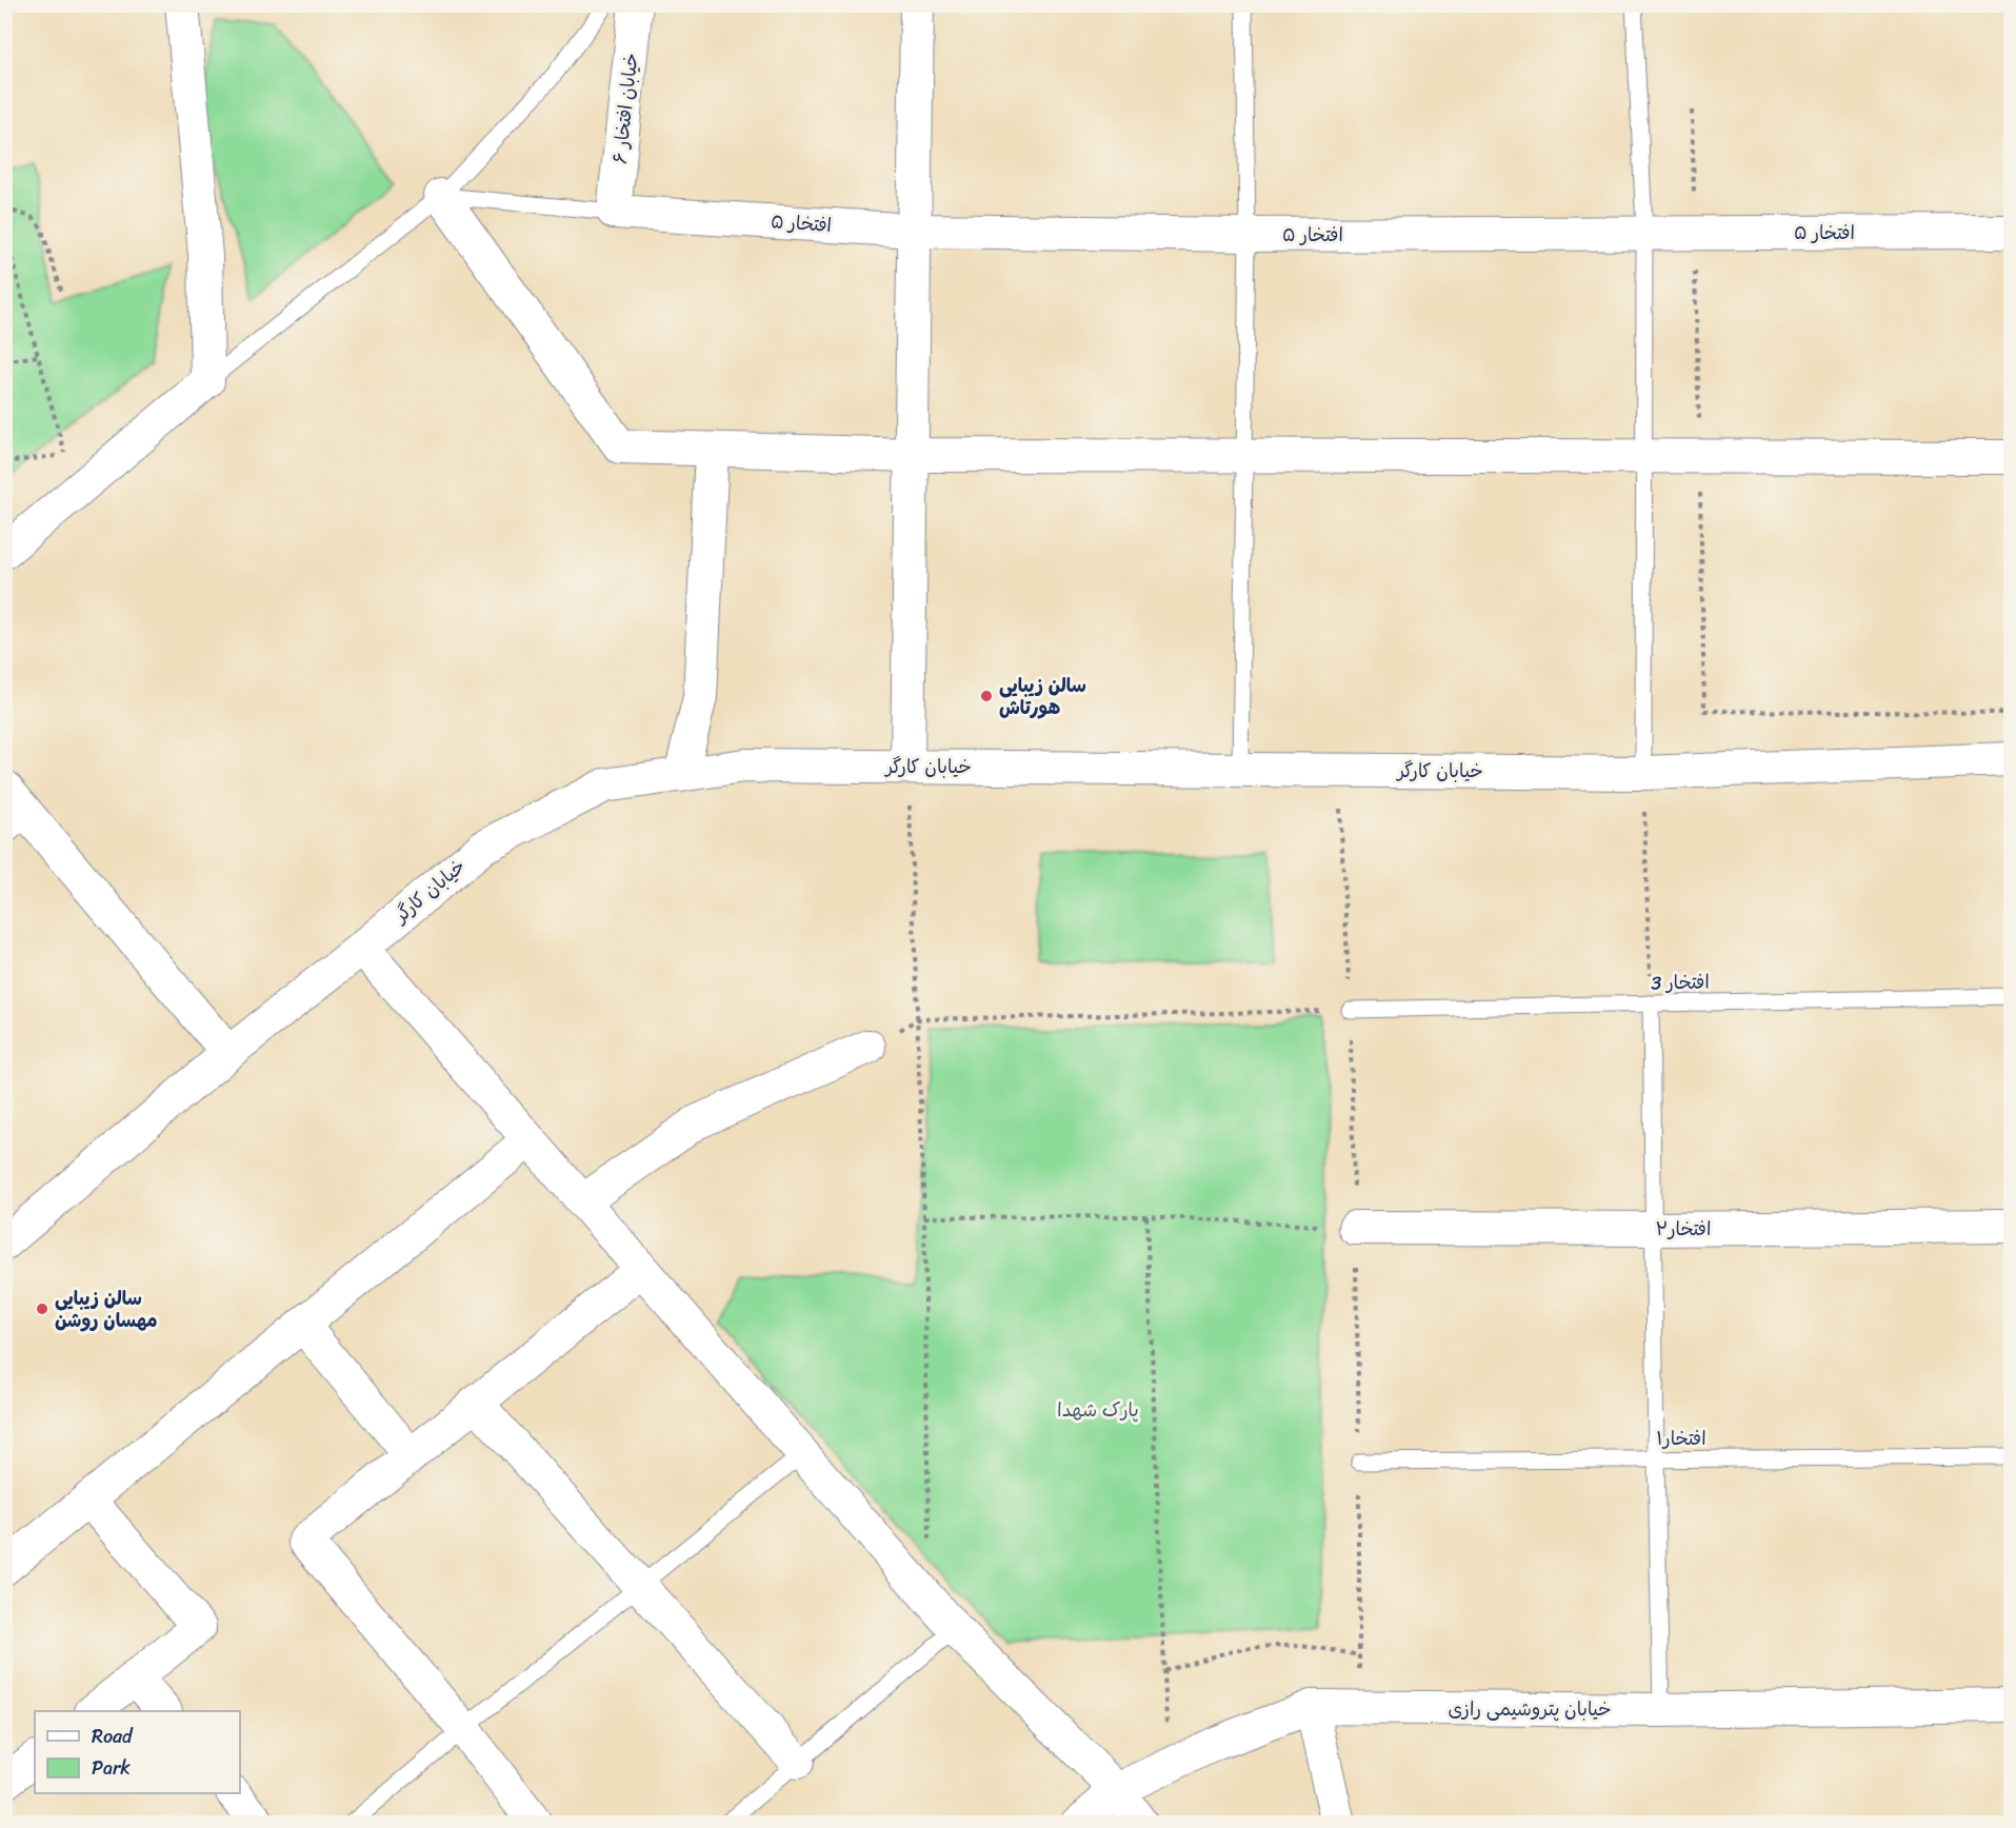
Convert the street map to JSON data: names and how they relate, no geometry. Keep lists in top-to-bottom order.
{
  "streets": {
    "street": [
      "خیابان افتخار ۶",
      "افتخار ۵",
      "خیابان کارگر",
      "افتخار۲",
      "خیابان پتروشیمی رازی"
    ],
    "lane": ["افتخار 3", "افتخار۱"]
  },
  "crossings": [
    ["خیابان افتخار ۶", "افتخار ۵"]
  ],
  "parks": ["پارک شهدا"],
  "places": ["سالن زیبایی هورتاش", "سالن زیبایی مهسان روشن"],
  "legend": ["Road", "Park"]
}
